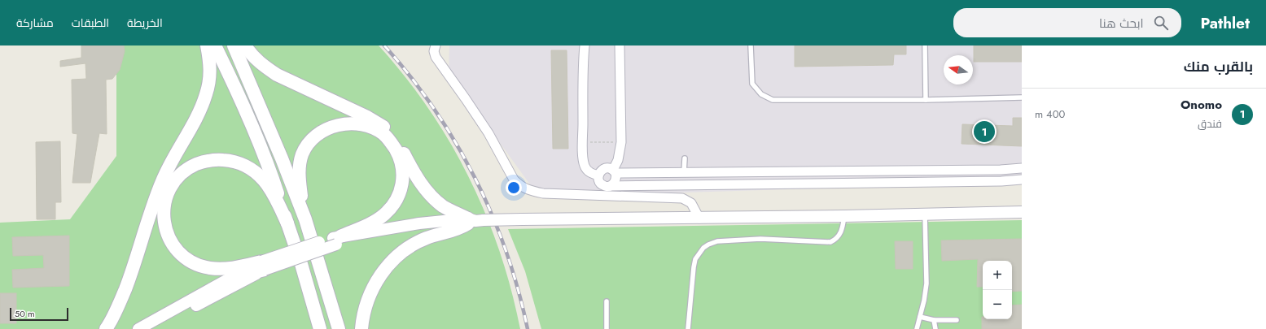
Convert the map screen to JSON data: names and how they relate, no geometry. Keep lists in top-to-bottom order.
{
  "scale_bar": "50 m",
  "north": "left",
  "page": {
    "header": "Pathlet",
    "search": "ابحث هنا",
    "nav": ["الخريطة", "الطبقات", "مشاركة"],
    "heading": "بالقرب منك",
    "list": [
      {
        "mark": "1",
        "name": "Onomo",
        "note": "فندق",
        "value": "400 m"
      }
    ],
    "pins": "1",
    "map_buttons": ["+", "−"],
    "scale": "50 m"
  }
}
